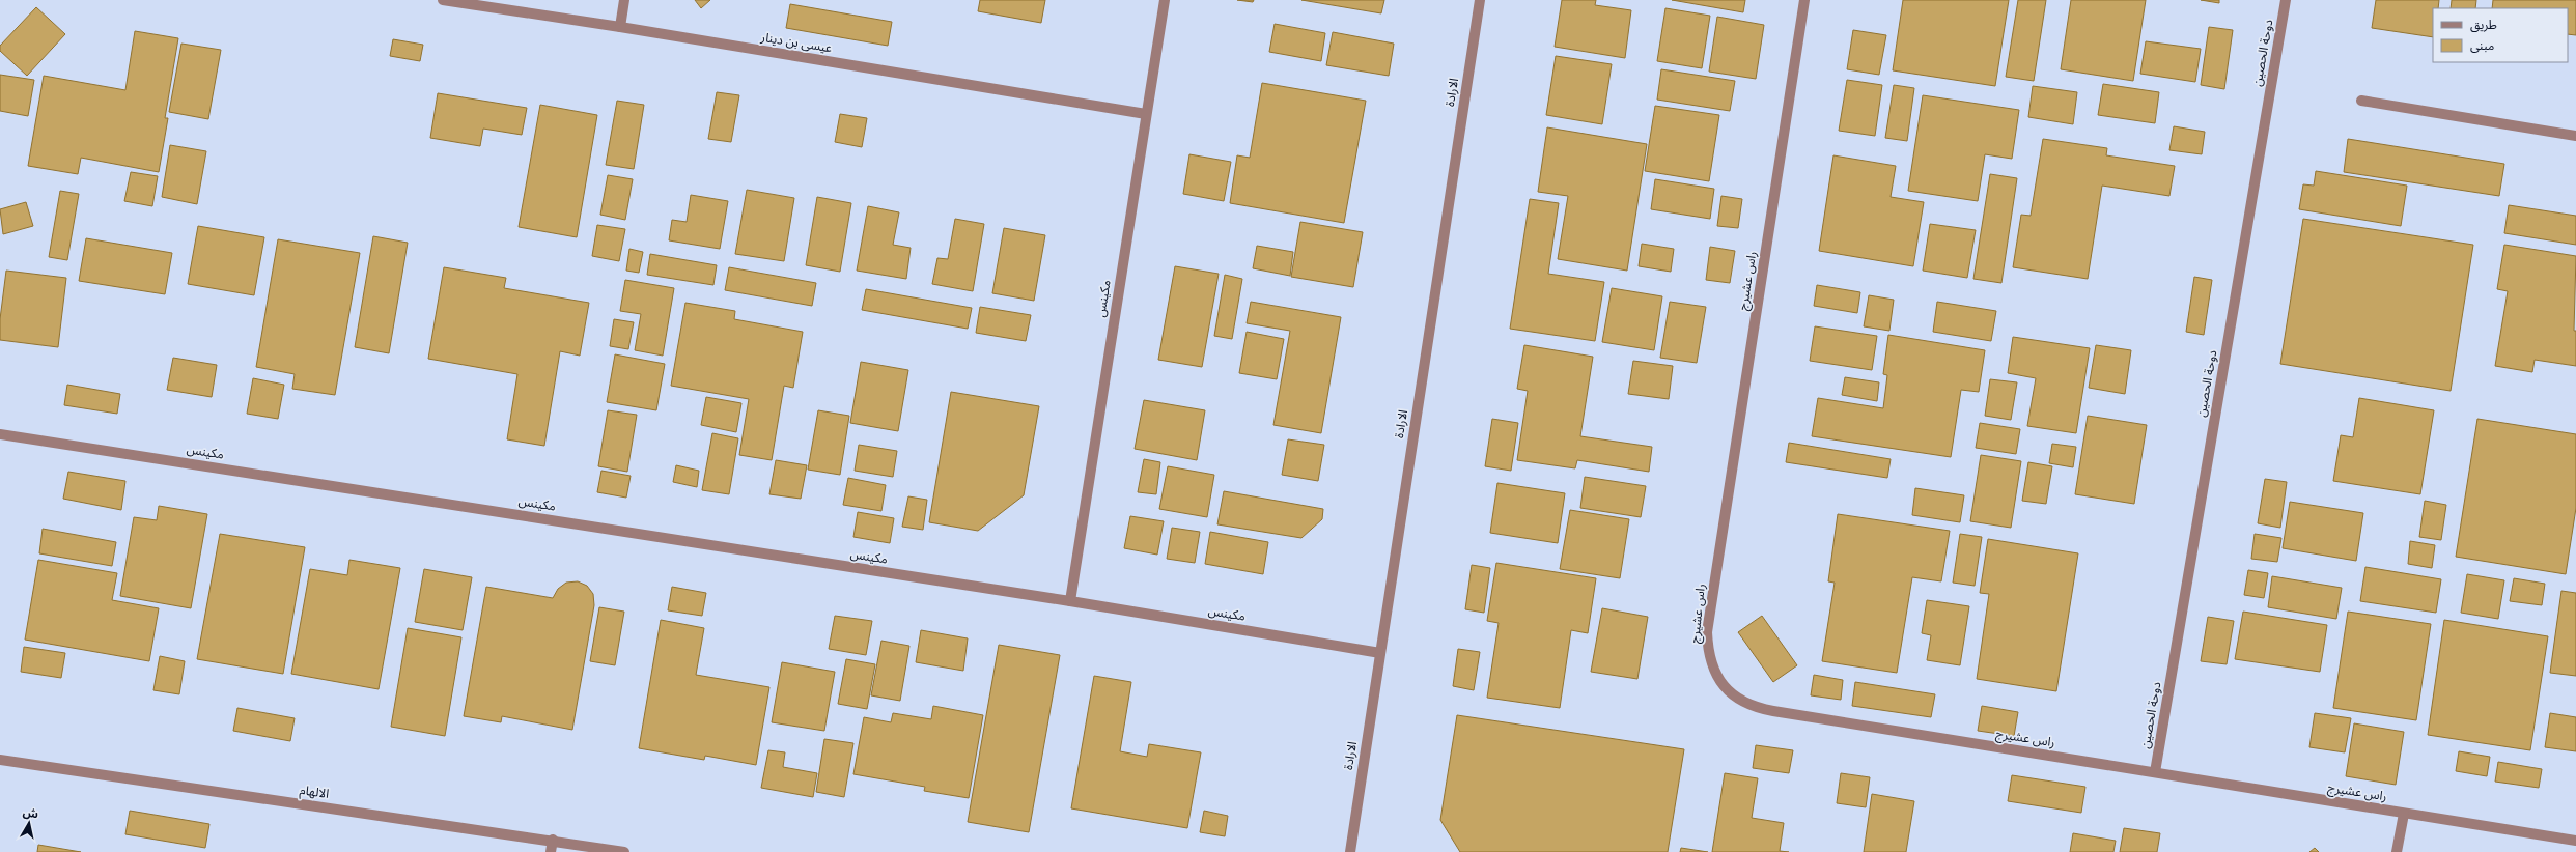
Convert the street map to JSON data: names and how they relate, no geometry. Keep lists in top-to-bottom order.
{
  "streets": {
    "street": [
      "عيسى بن دينار",
      "دوحة الحصين",
      "الارادة",
      "راس عشيرج",
      "مكينس",
      "الالهام"
    ]
  },
  "crossings": [
    ["عيسى بن دينار", "مكينس"],
    ["دوحة الحصين", "راس عشيرج"],
    ["الارادة", "مكينس"]
  ],
  "legend": ["طريق", "مبنى"],
  "north": "top"
}
